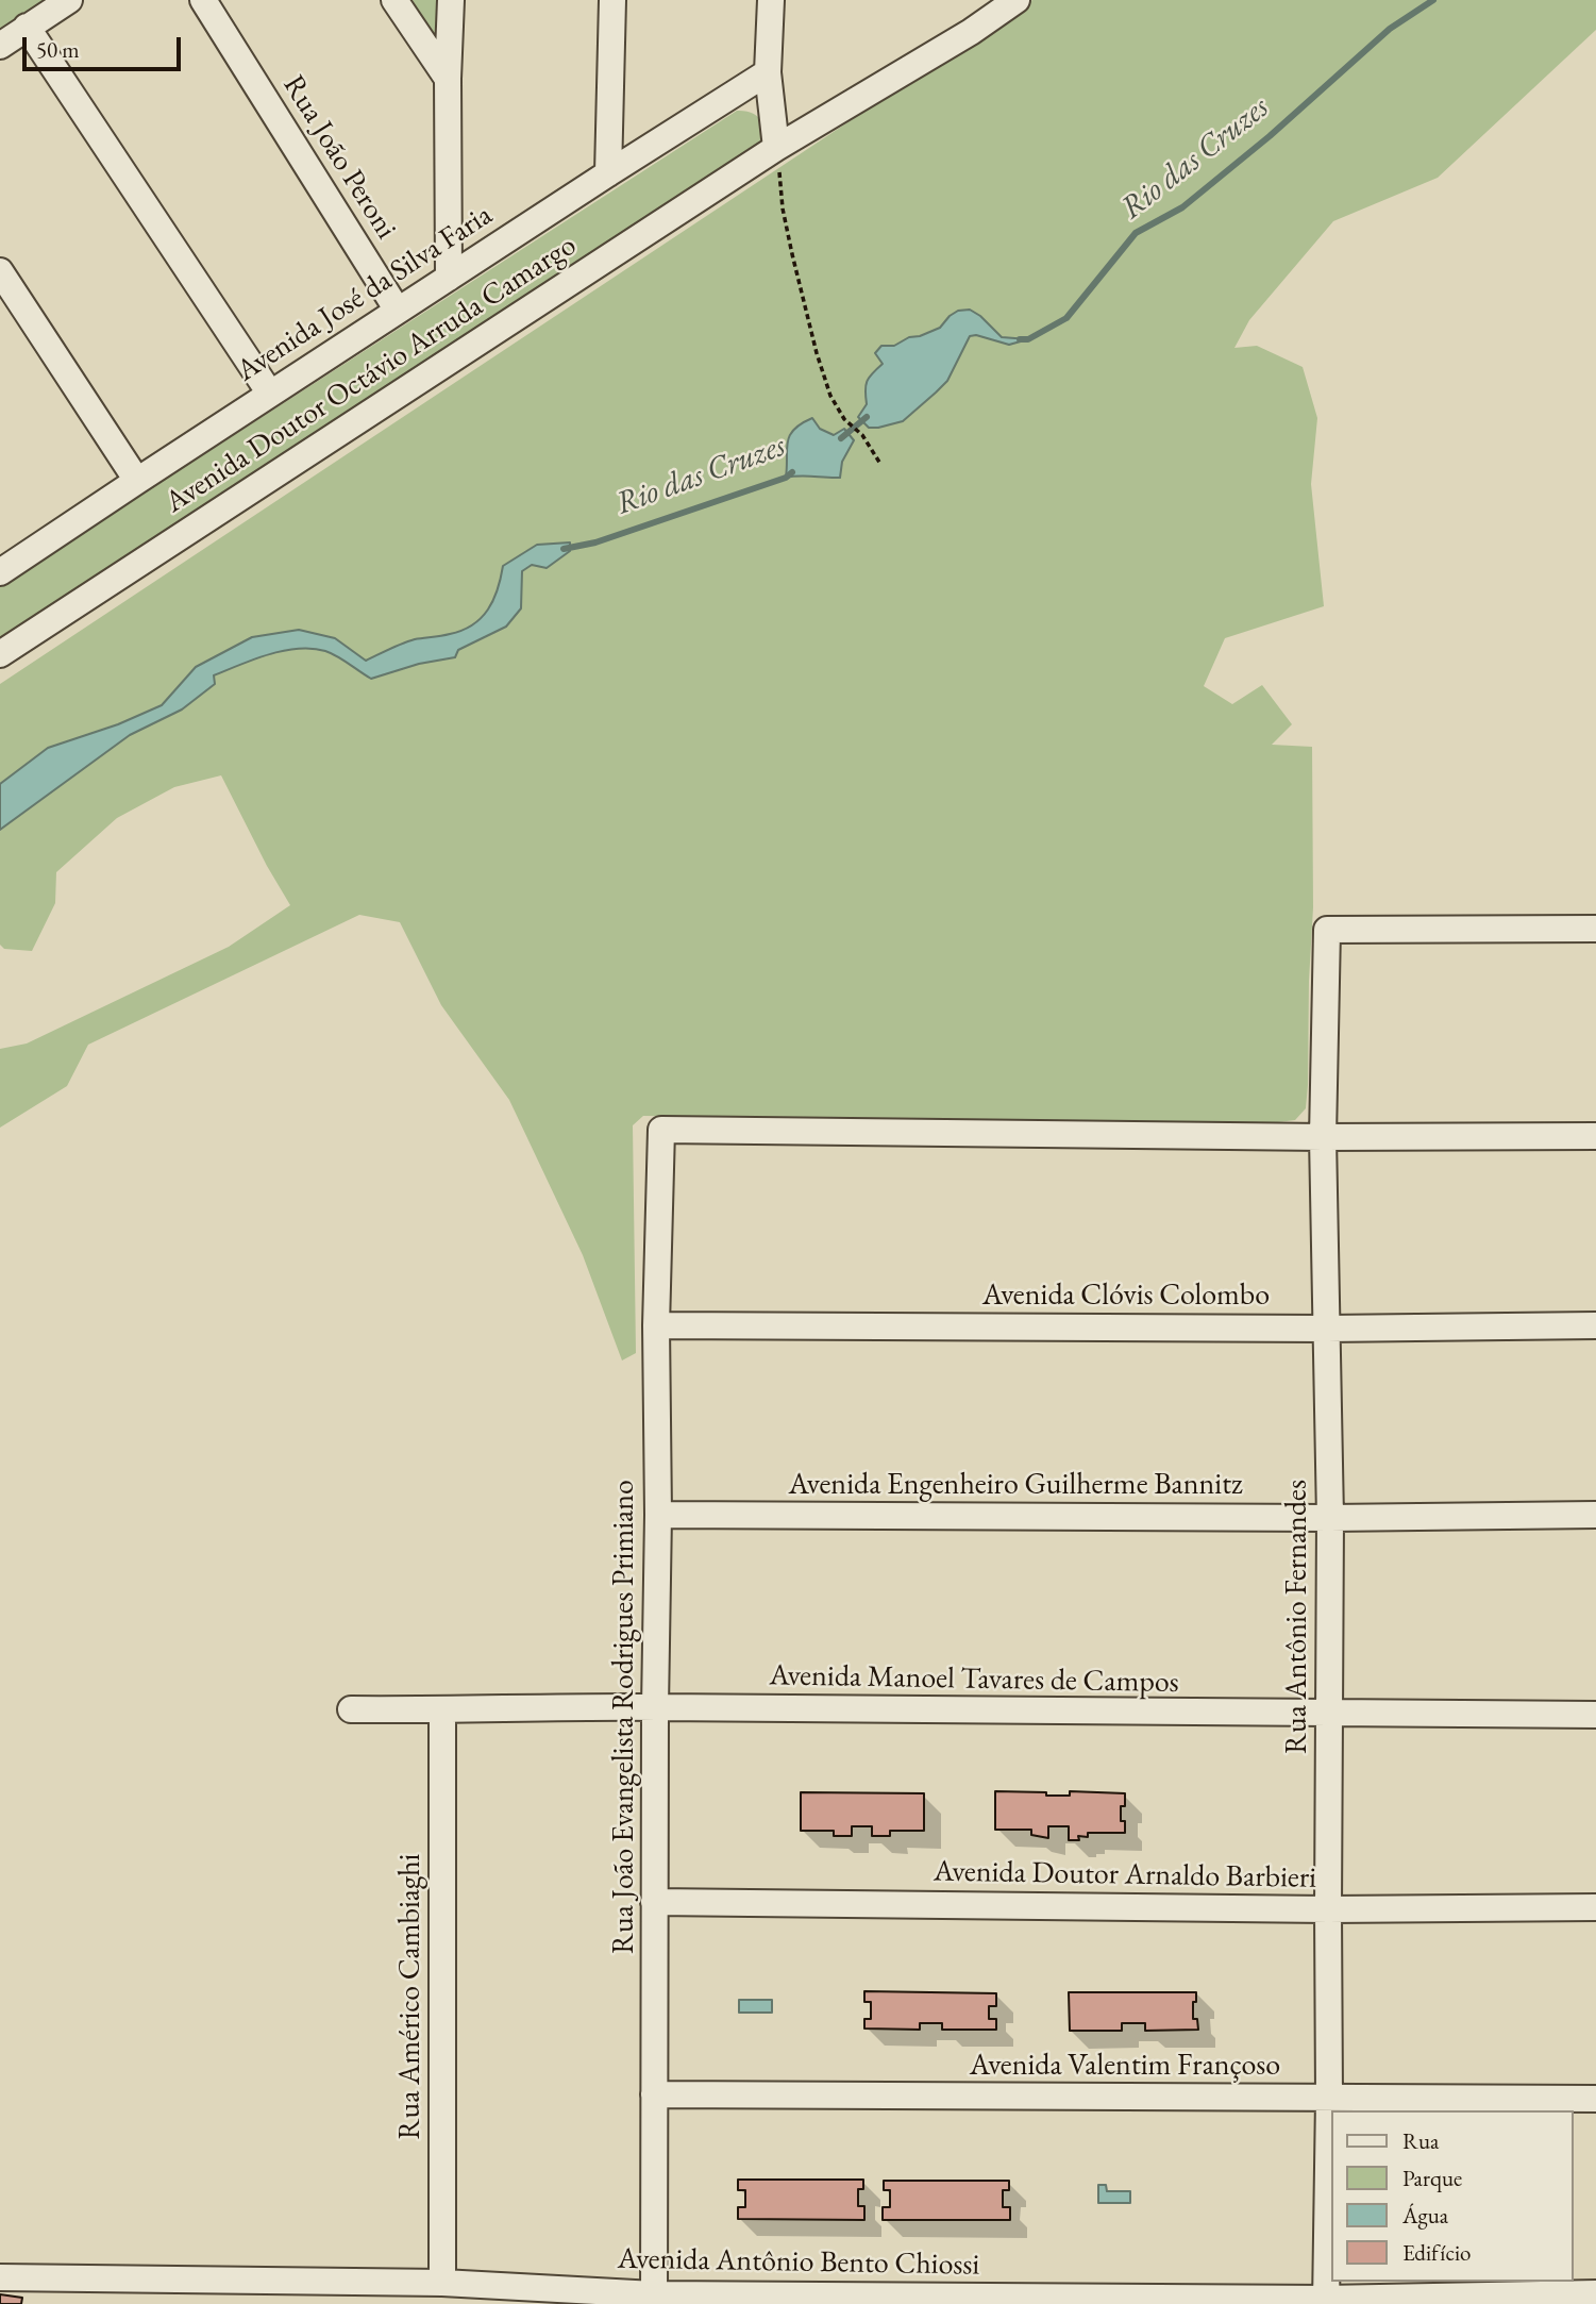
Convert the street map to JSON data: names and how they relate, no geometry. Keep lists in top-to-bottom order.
{
  "streets": {
    "street": [
      "Rua João Peroni",
      "Avenida José da Silva Faria",
      "Avenida Doutor Octávio Arruda Camargo",
      "Avenida Clóvis Colombo",
      "Avenida Engenheiro Guilherme Bannitz",
      "Rua Antônio Fernandes",
      "Avenida Manoel Tavares de Campos",
      "Rua João Evangelista Rodrigues Primiano",
      "Avenida Doutor Arnaldo Barbieri",
      "Rua Américo Cambiaghi",
      "Avenida Valentim Françoso",
      "Avenida Antônio Bento Chiossi"
    ]
  },
  "crossings": [
    ["Rua João Peroni", "Avenida José da Silva Faria"],
    ["Avenida Clóvis Colombo", "Rua Antônio Fernandes"],
    ["Avenida Clóvis Colombo", "Rua João Evangelista Rodrigues Primiano"],
    ["Avenida Engenheiro Guilherme Bannitz", "Rua Antônio Fernandes"],
    ["Avenida Engenheiro Guilherme Bannitz", "Rua João Evangelista Rodrigues Primiano"],
    ["Rua Antônio Fernandes", "Avenida Manoel Tavares de Campos"],
    ["Rua Antônio Fernandes", "Rua João Evangelista Rodrigues Primiano"],
    ["Rua Antônio Fernandes", "Avenida Doutor Arnaldo Barbieri"],
    ["Rua Antônio Fernandes", "Avenida Valentim Françoso"],
    ["Rua Antônio Fernandes", "Avenida Antônio Bento Chiossi"],
    ["Avenida Manoel Tavares de Campos", "Rua João Evangelista Rodrigues Primiano"],
    ["Avenida Manoel Tavares de Campos", "Rua Américo Cambiaghi"],
    ["Rua João Evangelista Rodrigues Primiano", "Avenida Doutor Arnaldo Barbieri"],
    ["Rua João Evangelista Rodrigues Primiano", "Avenida Valentim Françoso"],
    ["Rua João Evangelista Rodrigues Primiano", "Avenida Antônio Bento Chiossi"],
    ["Rua Américo Cambiaghi", "Avenida Antônio Bento Chiossi"]
  ],
  "water": ["Rio das Cruzes"],
  "legend": [
    "Rua",
    "Parque",
    "Água",
    "Edifício"
  ],
  "scale_bar": "50 m"
}
